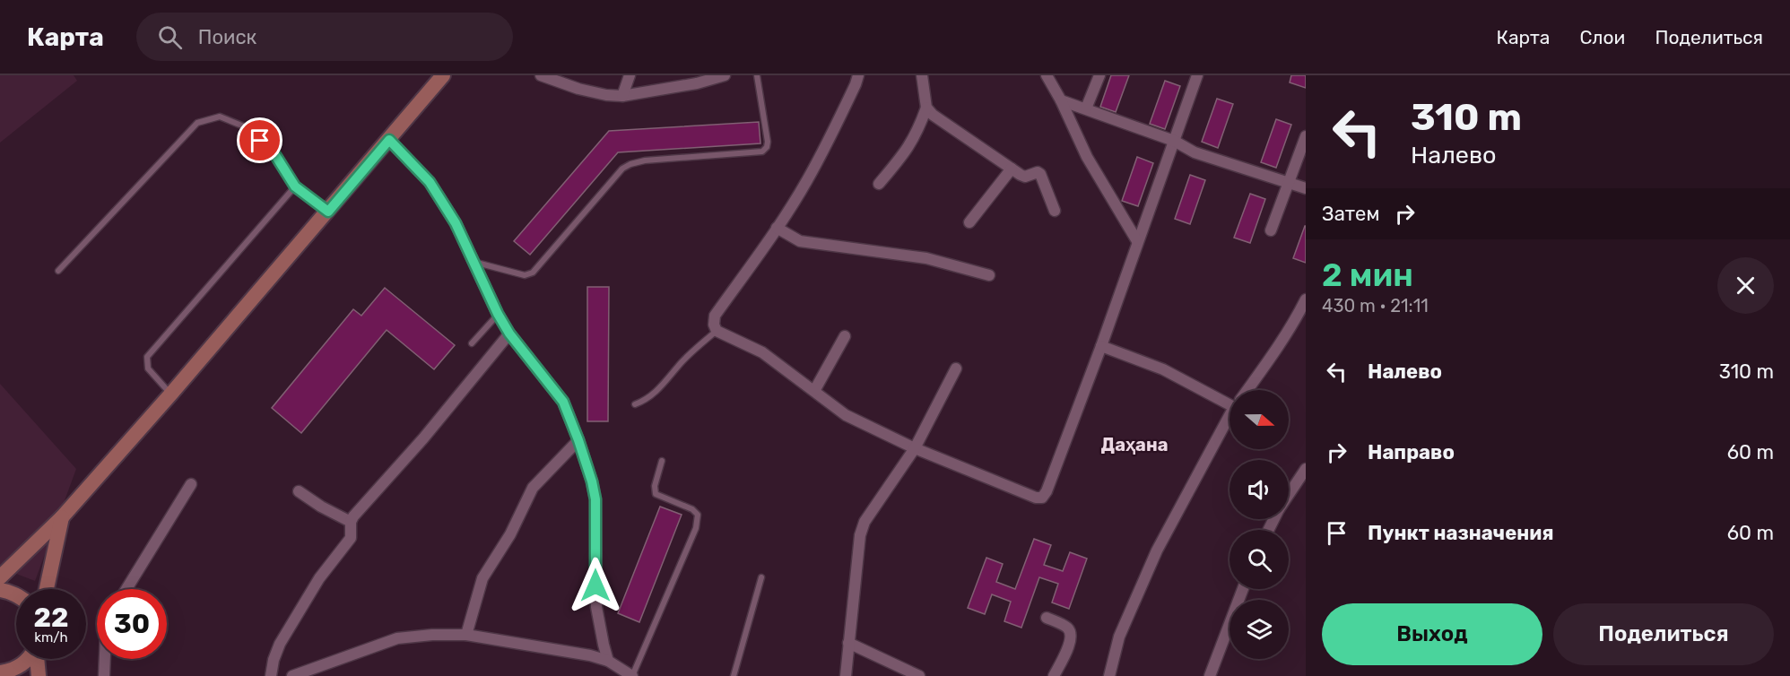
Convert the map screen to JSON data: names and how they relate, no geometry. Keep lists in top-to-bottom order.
{
  "districts": ["Даҳана"],
  "north": "right",
  "page": {
    "header": "Карта",
    "search": "Поиск",
    "nav": ["Карта", "Слои", "Поделиться"],
    "turn": ["310 m", "Налево"],
    "then": "Затем",
    "heading": ["2 мин", "430 m · 21:11"],
    "list": [
      {
        "name": "Налево",
        "value": "310 m"
      },
      {
        "name": "Направо",
        "value": "60 m"
      },
      {
        "name": "Пункт назначения",
        "value": "60 m"
      }
    ],
    "speed": "22 km/h",
    "limit": "30",
    "buttons": ["Выход", "Поделиться"]
  }
}
